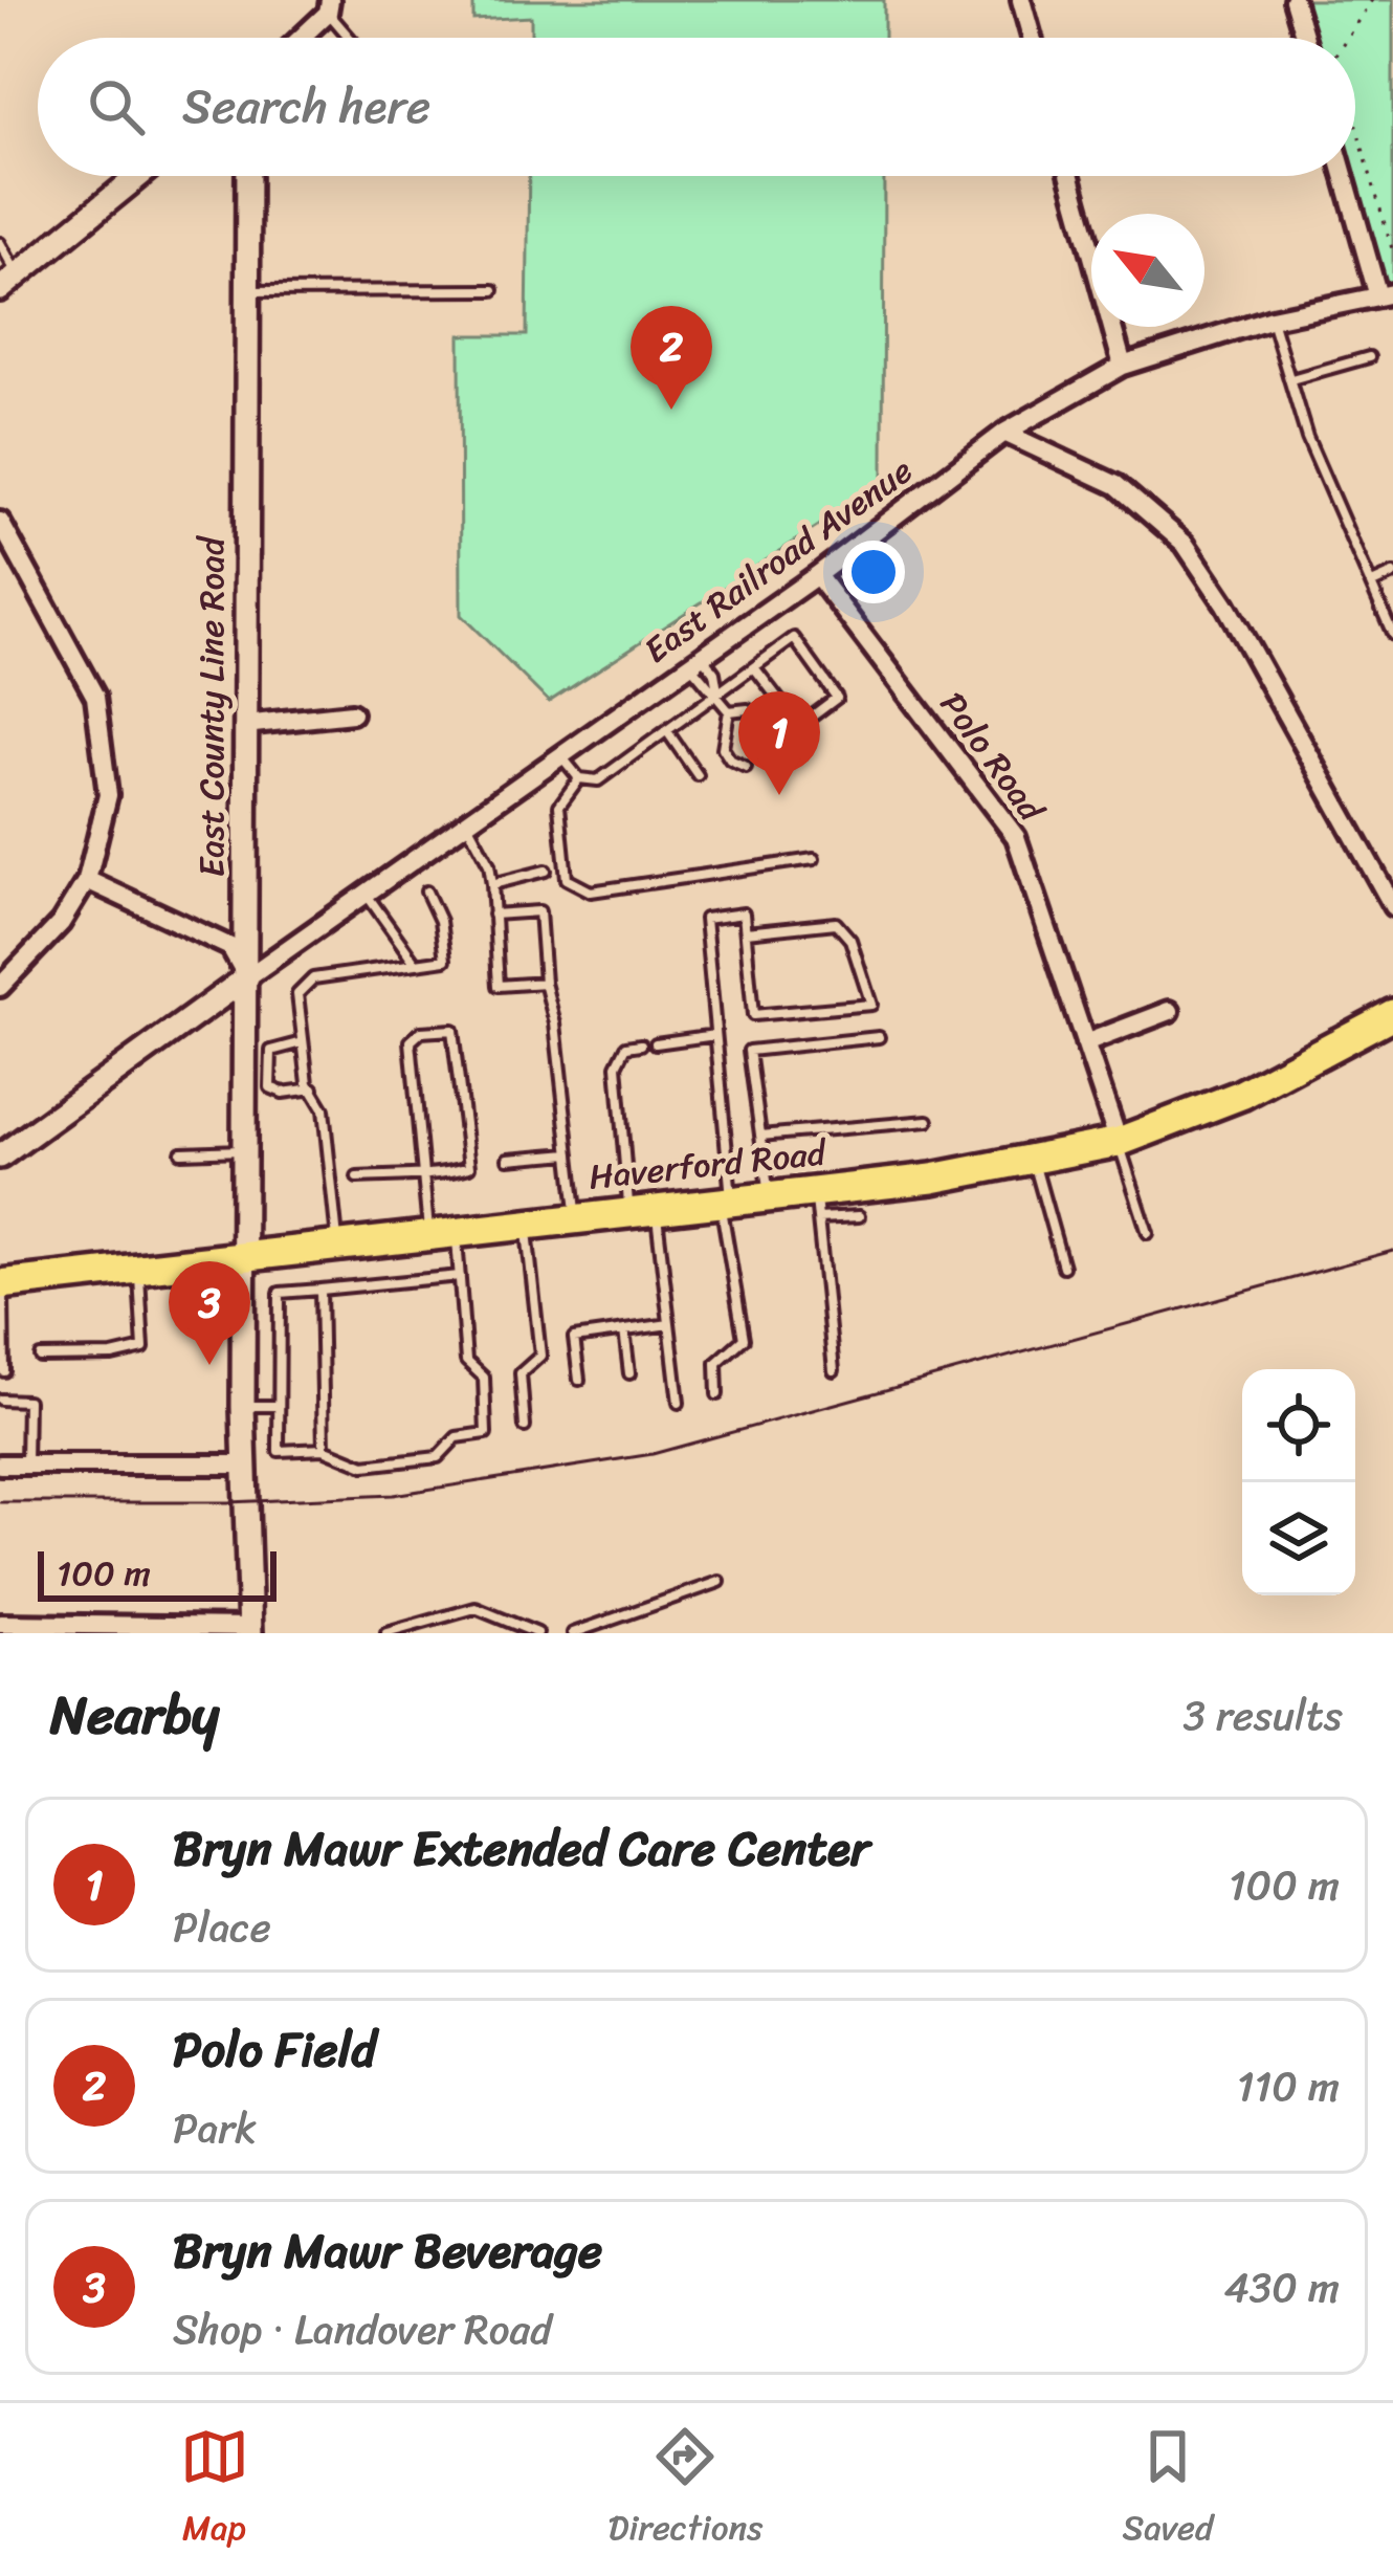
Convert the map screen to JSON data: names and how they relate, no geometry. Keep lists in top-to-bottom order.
{
  "streets": {
    "main road": ["Haverford Road"],
    "street": ["East Railroad Avenue", "East County Line Road", "Polo Road"]
  },
  "crossings": [
    ["East Railroad Avenue", "East County Line Road"],
    ["East Railroad Avenue", "Polo Road"],
    ["East County Line Road", "Haverford Road"],
    ["Polo Road", "Haverford Road"]
  ],
  "scale_bar": "100 m",
  "north": "top left",
  "page": {
    "search": "Search here",
    "pins": ["2", "1", "3"],
    "scale": "100 m",
    "heading": ["Nearby", "3 results"],
    "list": [
      {
        "mark": "1",
        "name": "Bryn Mawr Extended Care Center",
        "note": "Place",
        "value": "100 m"
      },
      {
        "mark": "2",
        "name": "Polo Field",
        "note": "Park",
        "value": "110 m"
      },
      {
        "mark": "3",
        "name": "Bryn Mawr Beverage",
        "note": "Shop · Landover Road",
        "value": "430 m"
      }
    ],
    "nav": ["Map", "Directions", "Saved"]
  }
}
